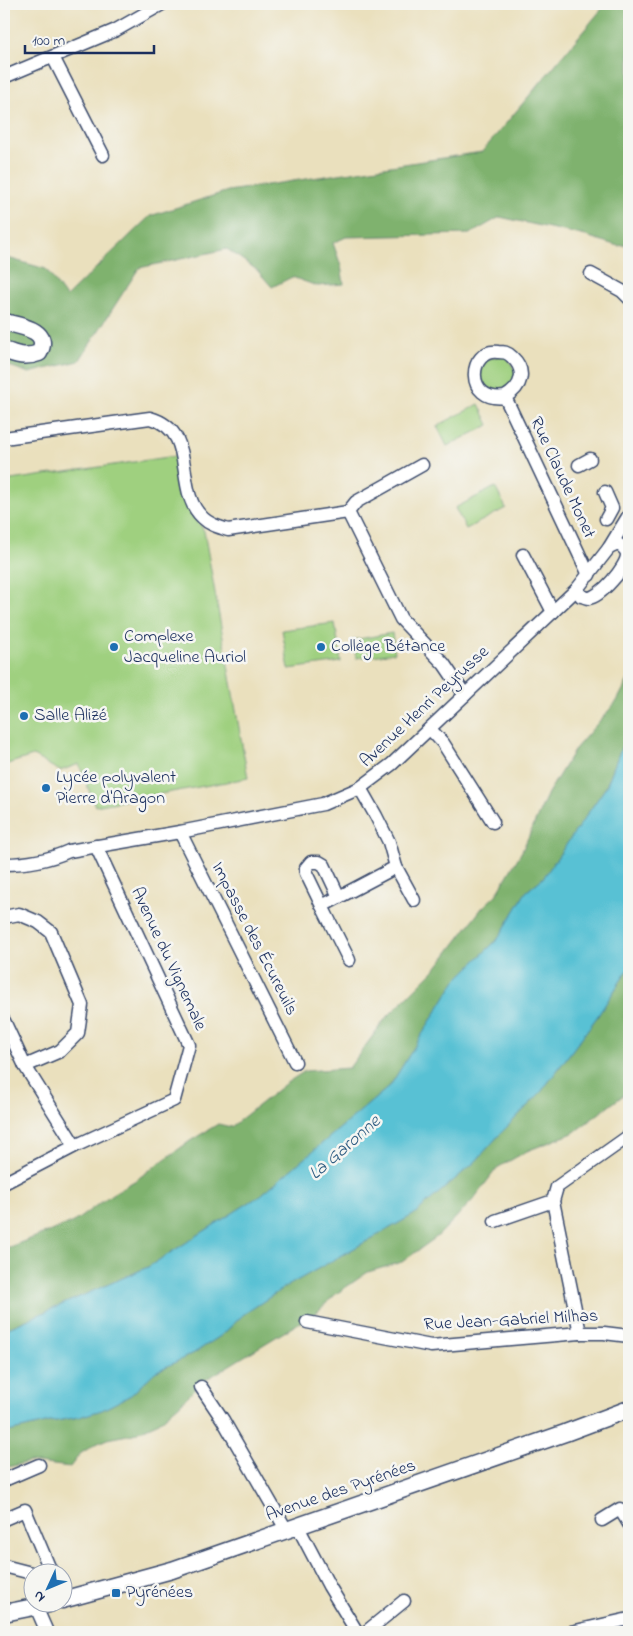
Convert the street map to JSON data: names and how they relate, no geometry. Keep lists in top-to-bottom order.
{
  "streets": {
    "main road": ["Avenue des Pyrénées"],
    "street": [
      "Rue Claude Monet",
      "Avenue Henri Peyrusse",
      "Impasse des Écureuils",
      "Avenue du Vignemale",
      "Rue Jean-Gabriel Milhas"
    ]
  },
  "crossings": [
    ["Rue Claude Monet", "Avenue Henri Peyrusse"],
    ["Avenue Henri Peyrusse", "Impasse des Écureuils"],
    ["Avenue Henri Peyrusse", "Avenue du Vignemale"]
  ],
  "water": ["La Garonne"],
  "places": {
    "other": [
      "Complexe Jacqueline Auriol",
      "Collège Bétance",
      "Salle Alizé",
      "Lycée polyvalent Pierre d'Aragon"
    ],
    "transit": ["Pyrénées"]
  },
  "scale_bar": "100 m",
  "north": "bottom left"
}
